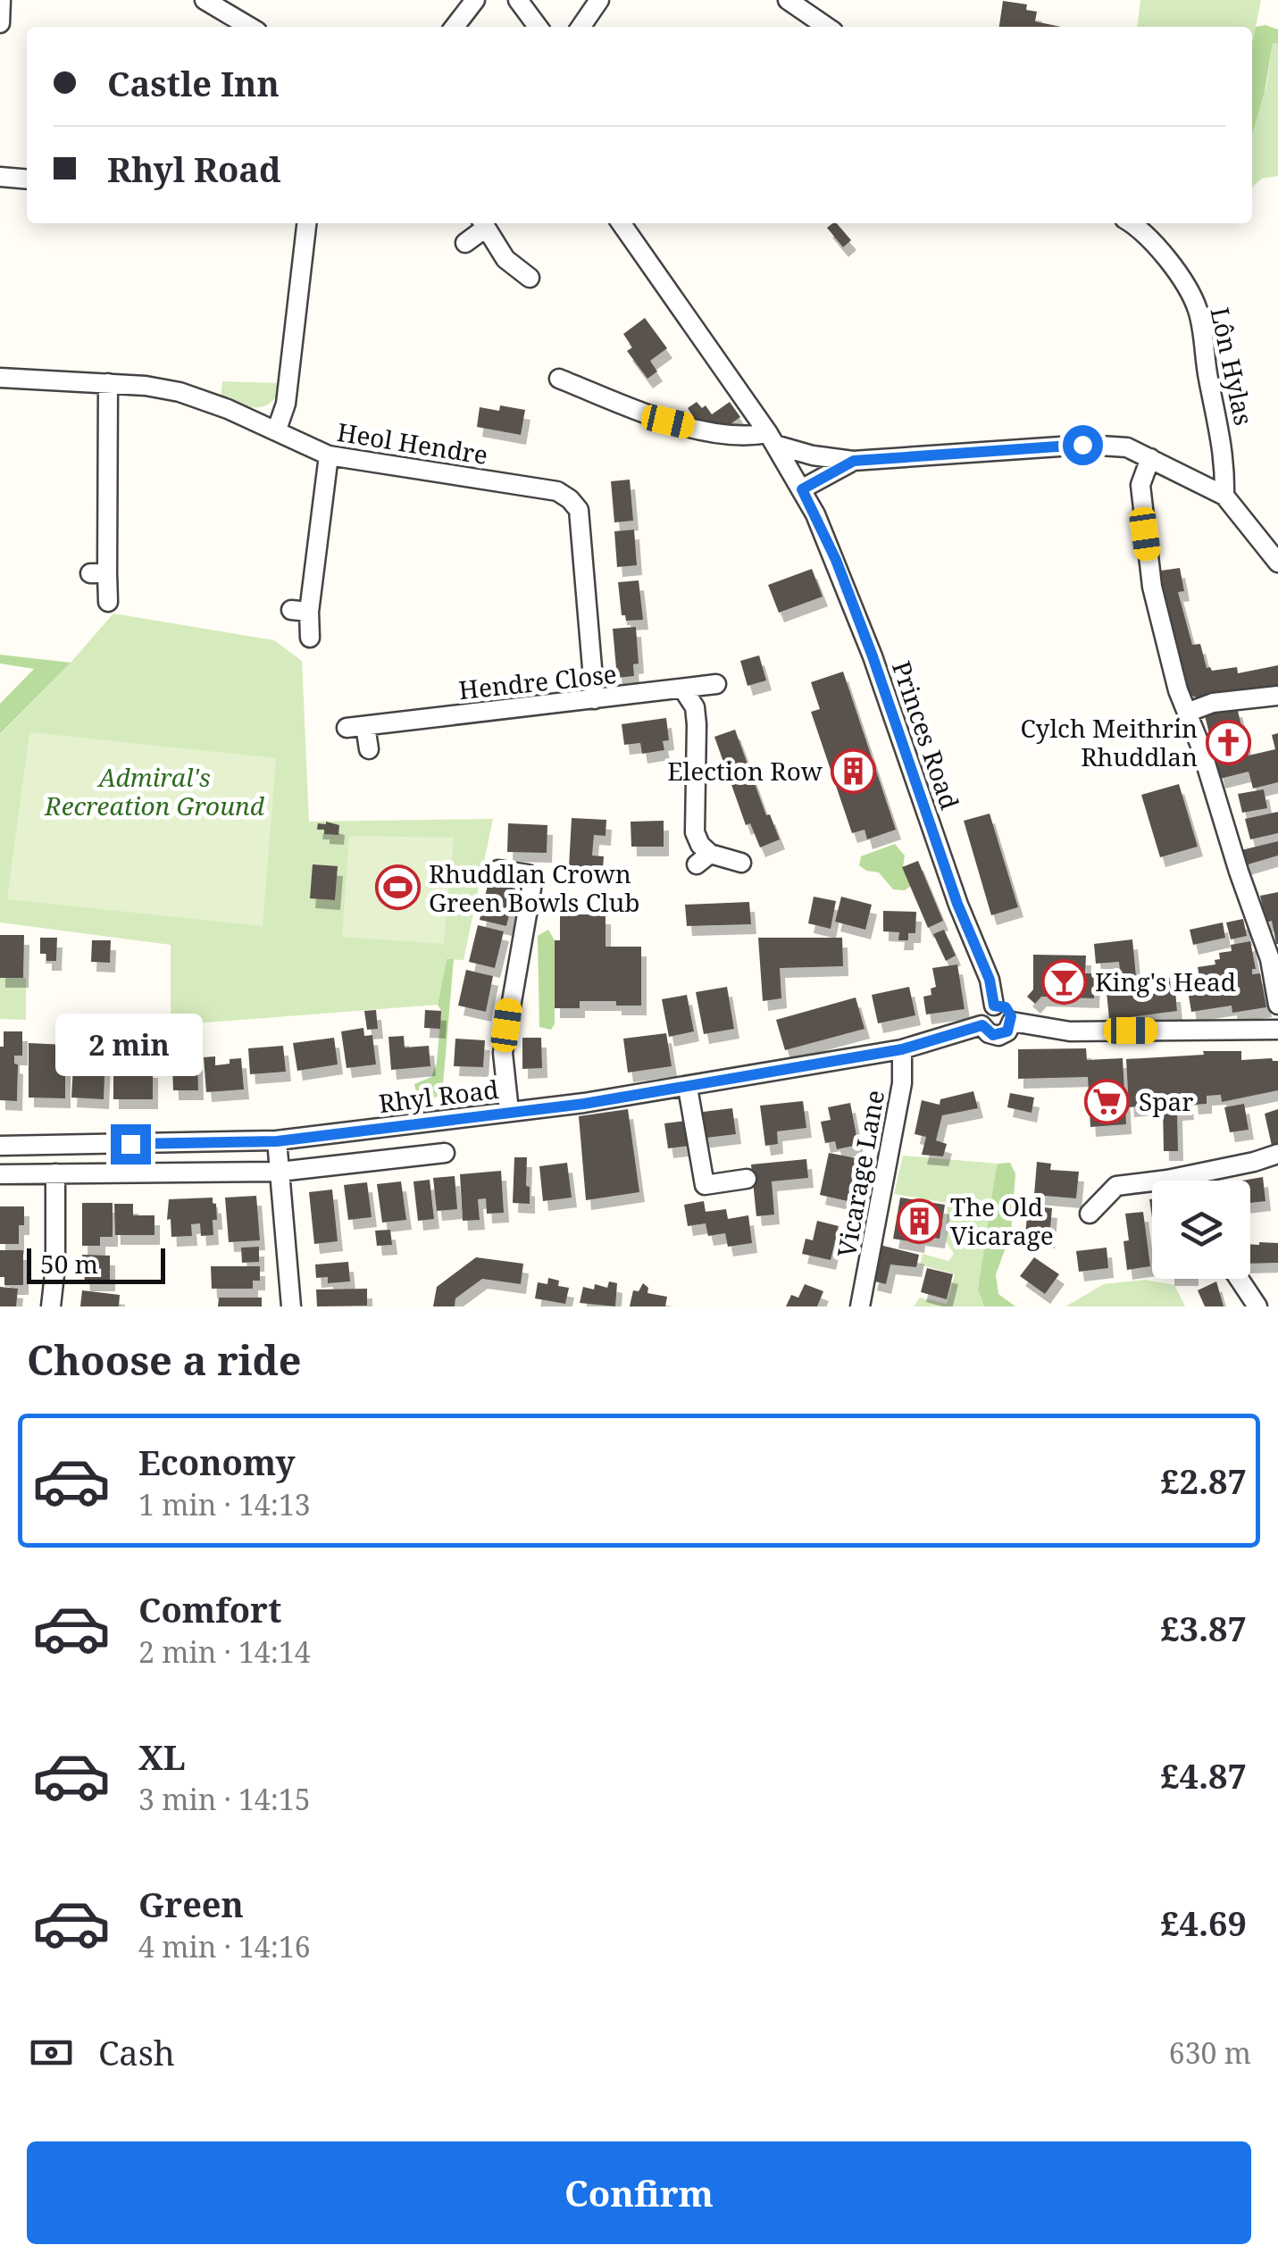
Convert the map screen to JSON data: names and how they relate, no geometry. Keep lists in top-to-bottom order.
{
  "streets": {
    "street": [
      "Lôn Hylas",
      "Heol Hendre",
      "Hendre Close",
      "Princes Road",
      "Rhyl Road",
      "Vicarage Lane"
    ]
  },
  "crossings": [
    ["Heol Hendre", "Hendre Close"],
    ["Princes Road", "Rhyl Road"],
    ["Rhyl Road", "Vicarage Lane"]
  ],
  "parks": ["Admiral's Recreation Ground"],
  "places": {
    "church": ["Cylch Meithrin Rhuddlan"],
    "building": ["Election Row", "The Old Vicarage"],
    "sports": ["Rhuddlan Crown Green Bowls Club"],
    "bar": ["King's Head"],
    "supermarket": ["Spar"]
  },
  "scale_bar": "50 m",
  "page": {
    "banner": ["Castle Inn", "Rhyl Road"],
    "bubble": "2 min",
    "scale": "50 m",
    "heading": "Choose a ride",
    "list": [
      {
        "name": "Economy",
        "note": "1 min · 14:13",
        "value": "£2.87"
      },
      {
        "name": "Comfort",
        "note": "2 min · 14:14",
        "value": "£3.87"
      },
      {
        "name": "XL",
        "note": "3 min · 14:15",
        "value": "£4.87"
      },
      {
        "name": "Green",
        "note": "4 min · 14:16",
        "value": "£4.69"
      }
    ],
    "pay": ["Cash", "630 m"],
    "buttons": "Confirm"
  }
}
